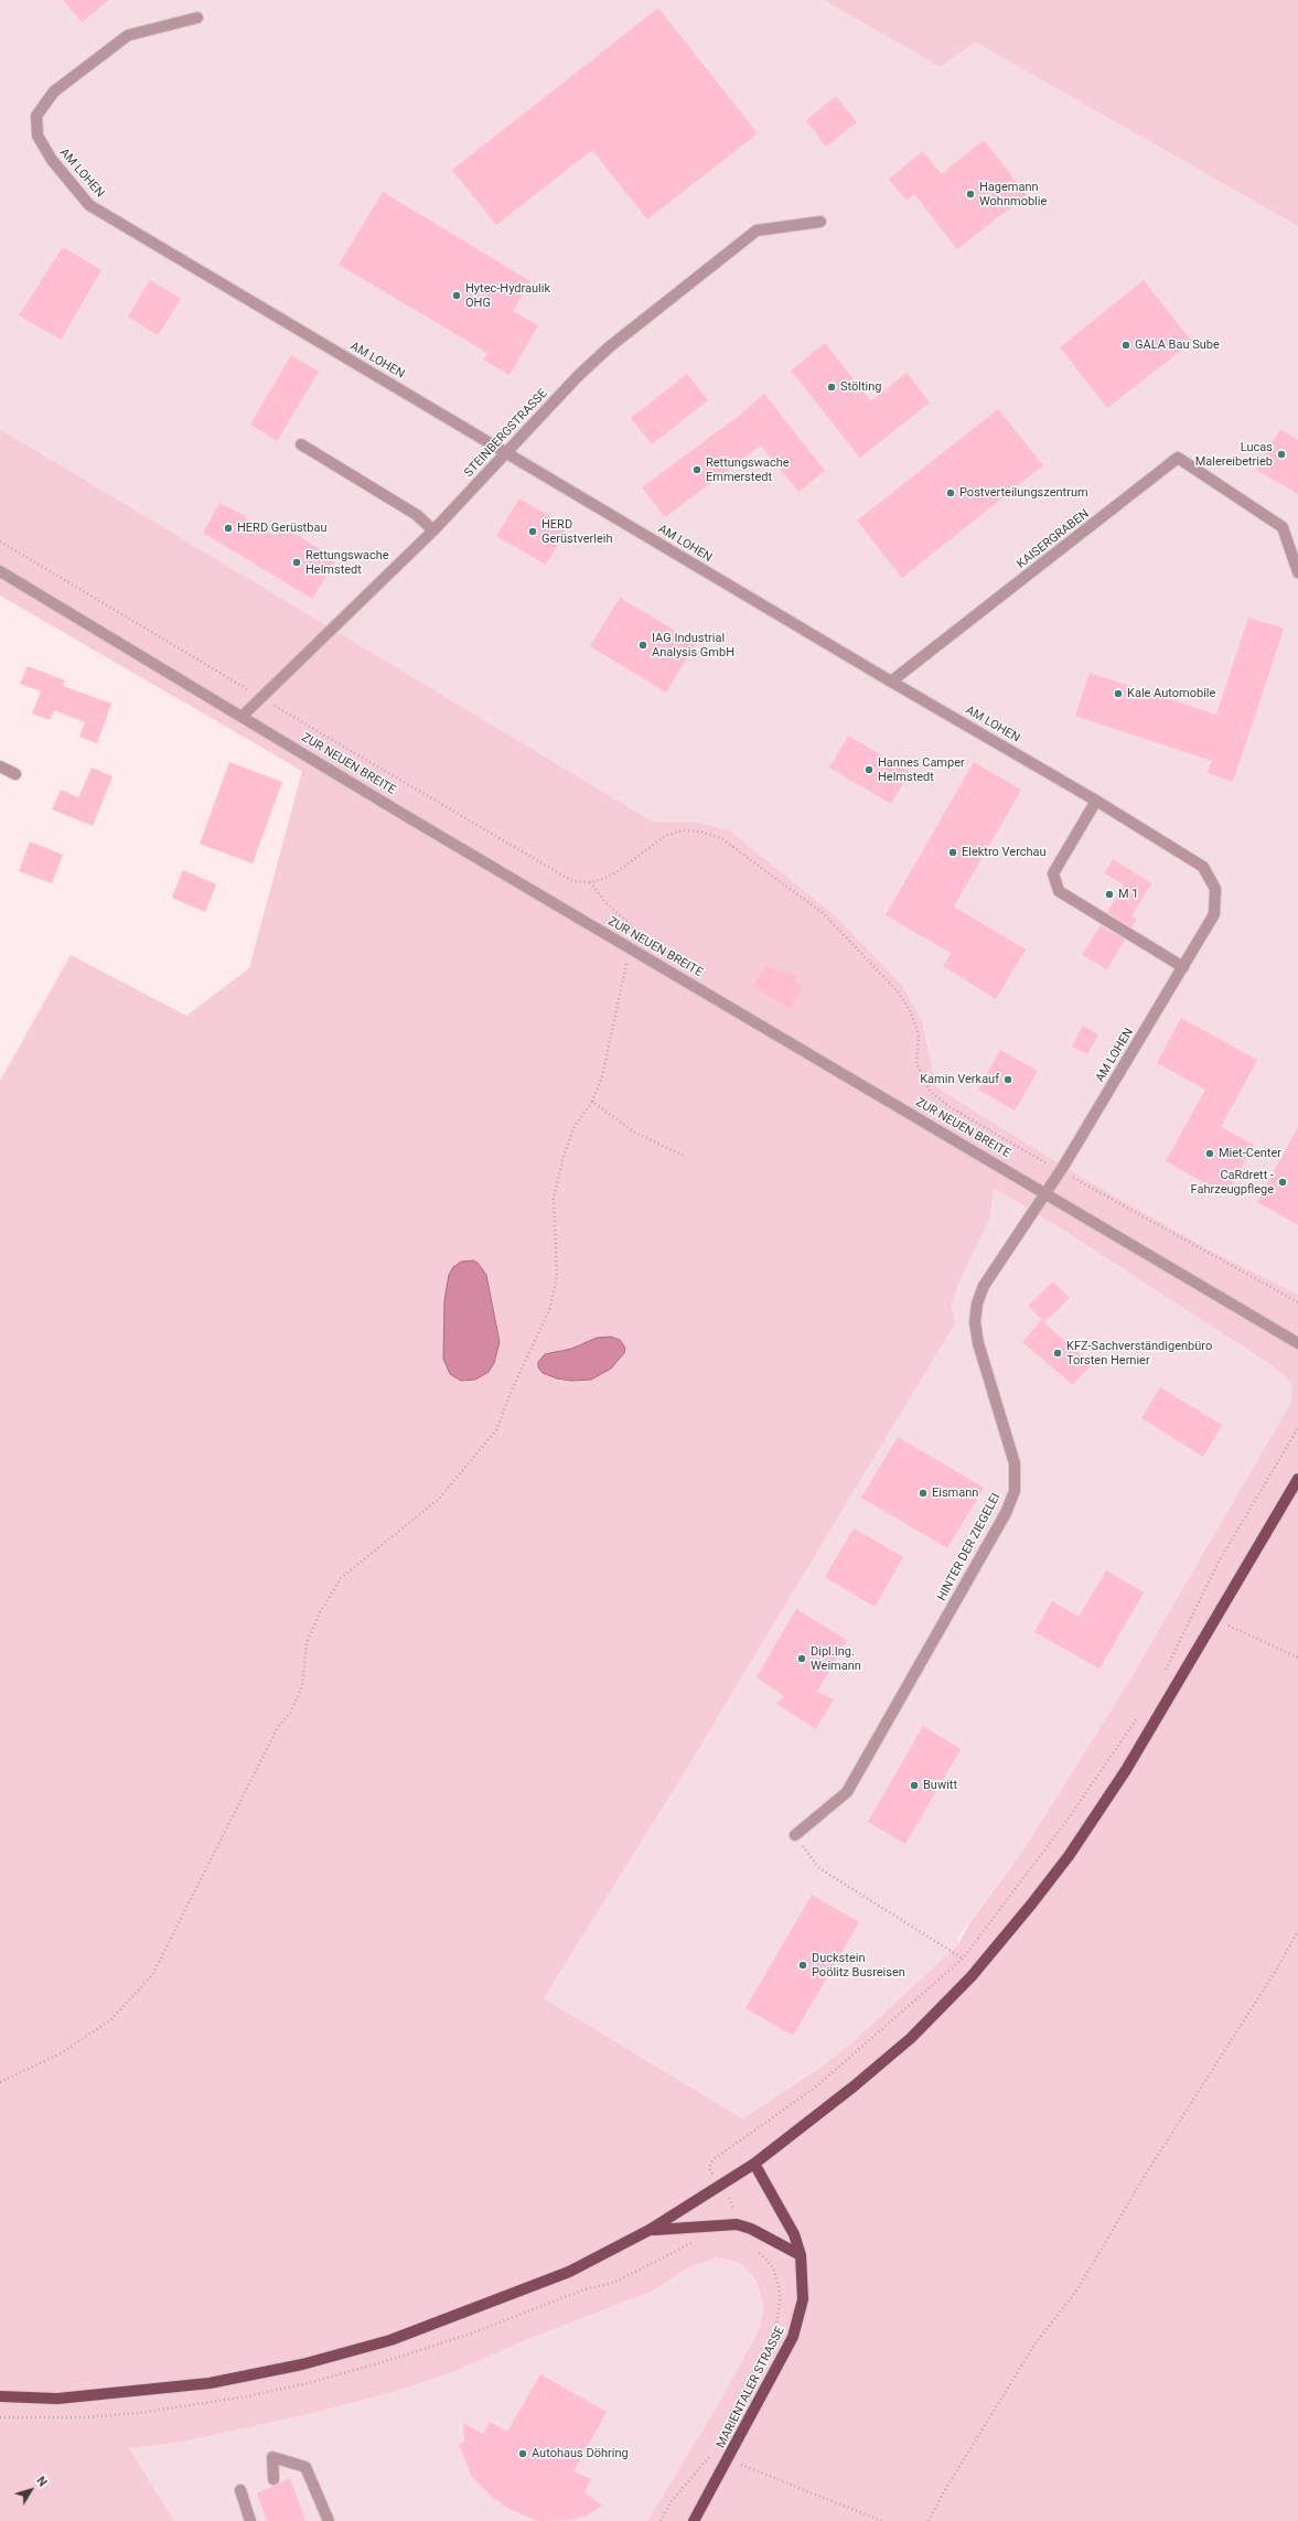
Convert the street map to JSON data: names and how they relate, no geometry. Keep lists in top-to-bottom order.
{
  "streets": {
    "main road": ["MARIENTALER STRASSE"],
    "street": [
      "AM LOHEN",
      "STEINBERGSTRASSE",
      "KAISERGRABEN",
      "ZUR NEUEN BREITE",
      "HINTER DER ZIEGELEI"
    ]
  },
  "crossings": [
    ["AM LOHEN", "STEINBERGSTRASSE"],
    ["AM LOHEN", "KAISERGRABEN"],
    ["AM LOHEN", "ZUR NEUEN BREITE"],
    ["AM LOHEN", "HINTER DER ZIEGELEI"],
    ["STEINBERGSTRASSE", "ZUR NEUEN BREITE"],
    ["ZUR NEUEN BREITE", "HINTER DER ZIEGELEI"]
  ],
  "places": [
    "Hagemann Wohnmoblie",
    "Hytec-Hydraulik OHG",
    "GALA Bau Sube",
    "Stölting",
    "Lucas Malereibetrieb",
    "Rettungswache Emmerstedt",
    "Postverteilungszentrum",
    "HERD Gerüstbau",
    "HERD Gerüstverleih",
    "Rettungswache Helmstedt",
    "IAG Industrial Analysis GmbH",
    "Kale Automobile",
    "Hannes Camper Helmstedt",
    "Elektro Verchau",
    "M 1",
    "Kamin Verkauf",
    "Miet-Center",
    "CaRdrett - Fahrzeugpflege",
    "KFZ-Sachverständigenbüro Torsten Hernier",
    "Eismann",
    "Dipl.Ing. Weimann",
    "Buwitt",
    "Duckstein Poölitz Busreisen",
    "Autohaus Döhring"
  ],
  "north": "top right"
}
